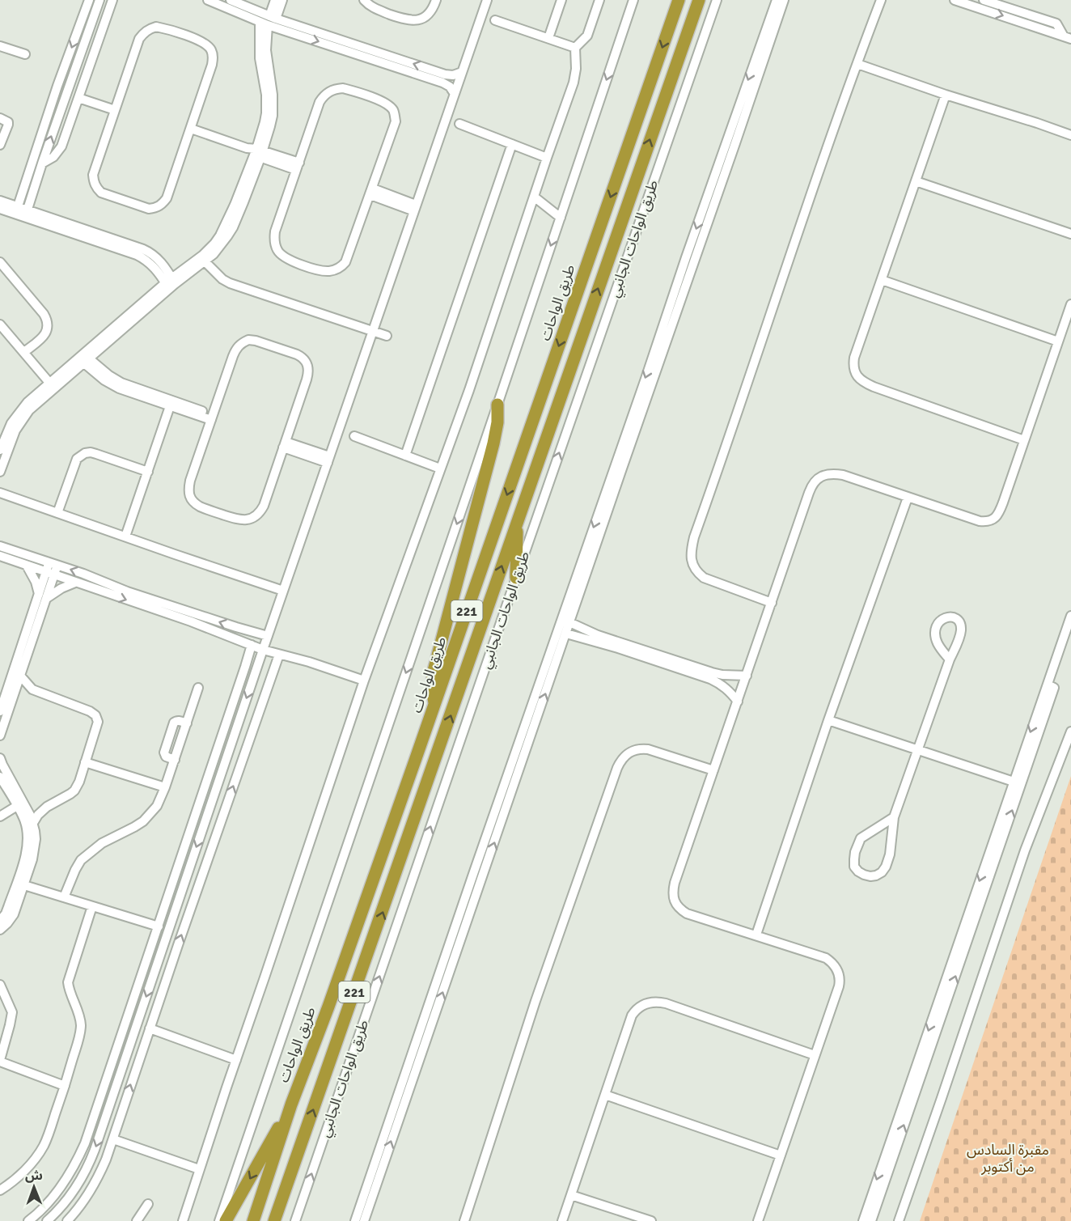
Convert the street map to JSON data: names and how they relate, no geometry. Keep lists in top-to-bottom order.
{
  "streets": {
    "highway": ["طريق الواحات", "221"],
    "street": ["طريق الواحات الجانبي"]
  },
  "parks": ["مقبرة السادس من أكتوبر"],
  "north": "top"
}
